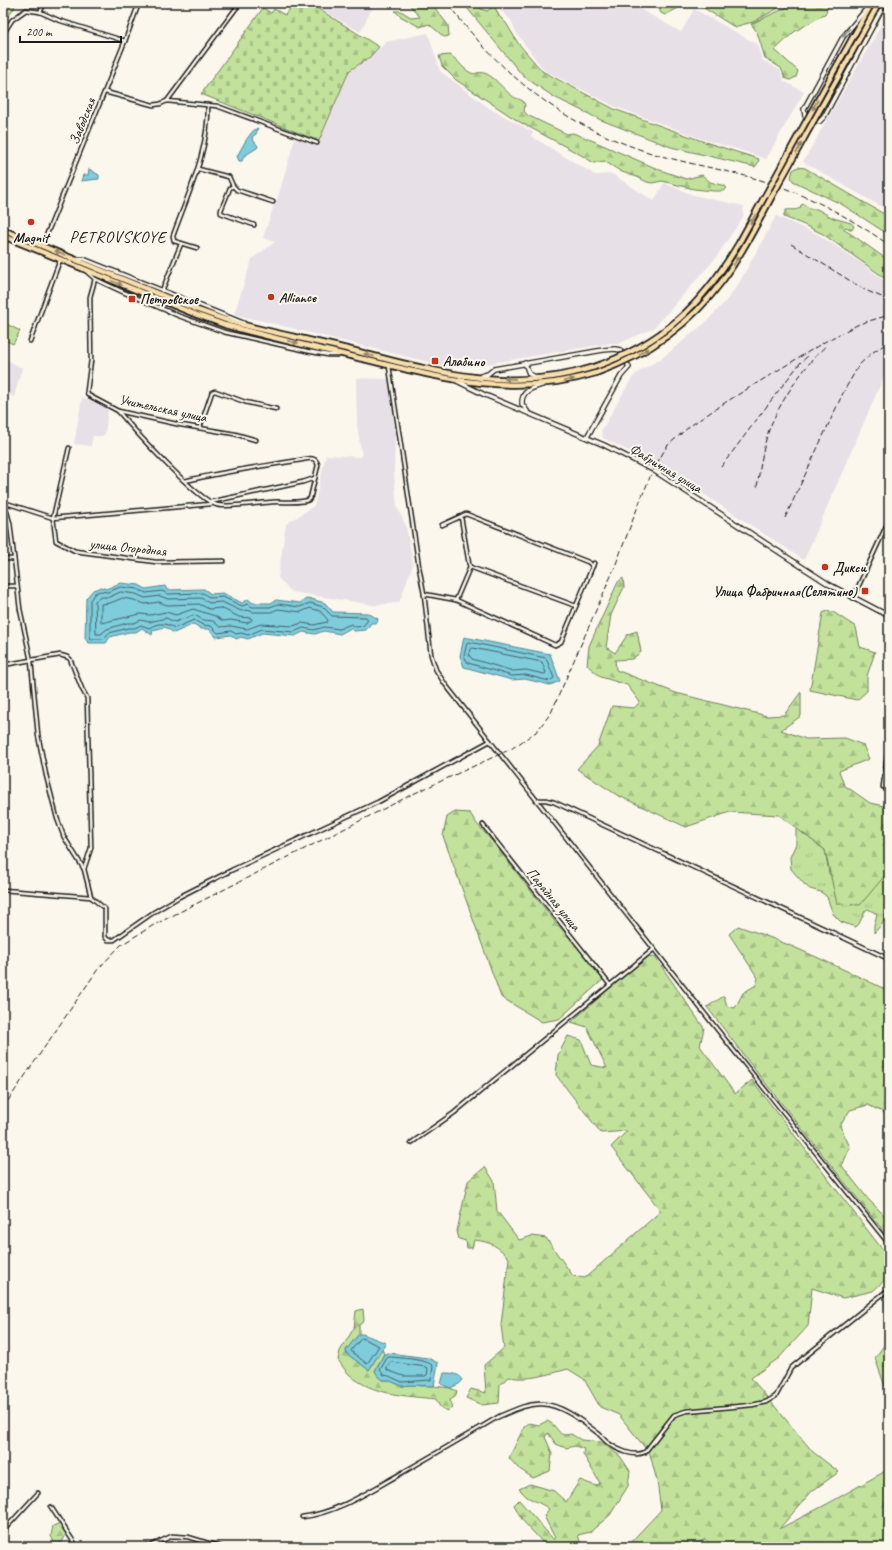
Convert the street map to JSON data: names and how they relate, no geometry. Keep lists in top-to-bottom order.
{
  "streets": {
    "street": [
      "Заводская",
      "Учительская улица",
      "Фабричная улица",
      "улица Огородная",
      "Парадная улица"
    ]
  },
  "districts": ["PETROVSKOYE"],
  "places": {
    "other": ["Magnit", "Alliance", "Дикси"],
    "transit": ["Петровское", "Алабино", "Улица Фабричная(Селятино)"]
  },
  "scale_bar": "200 m"
}
